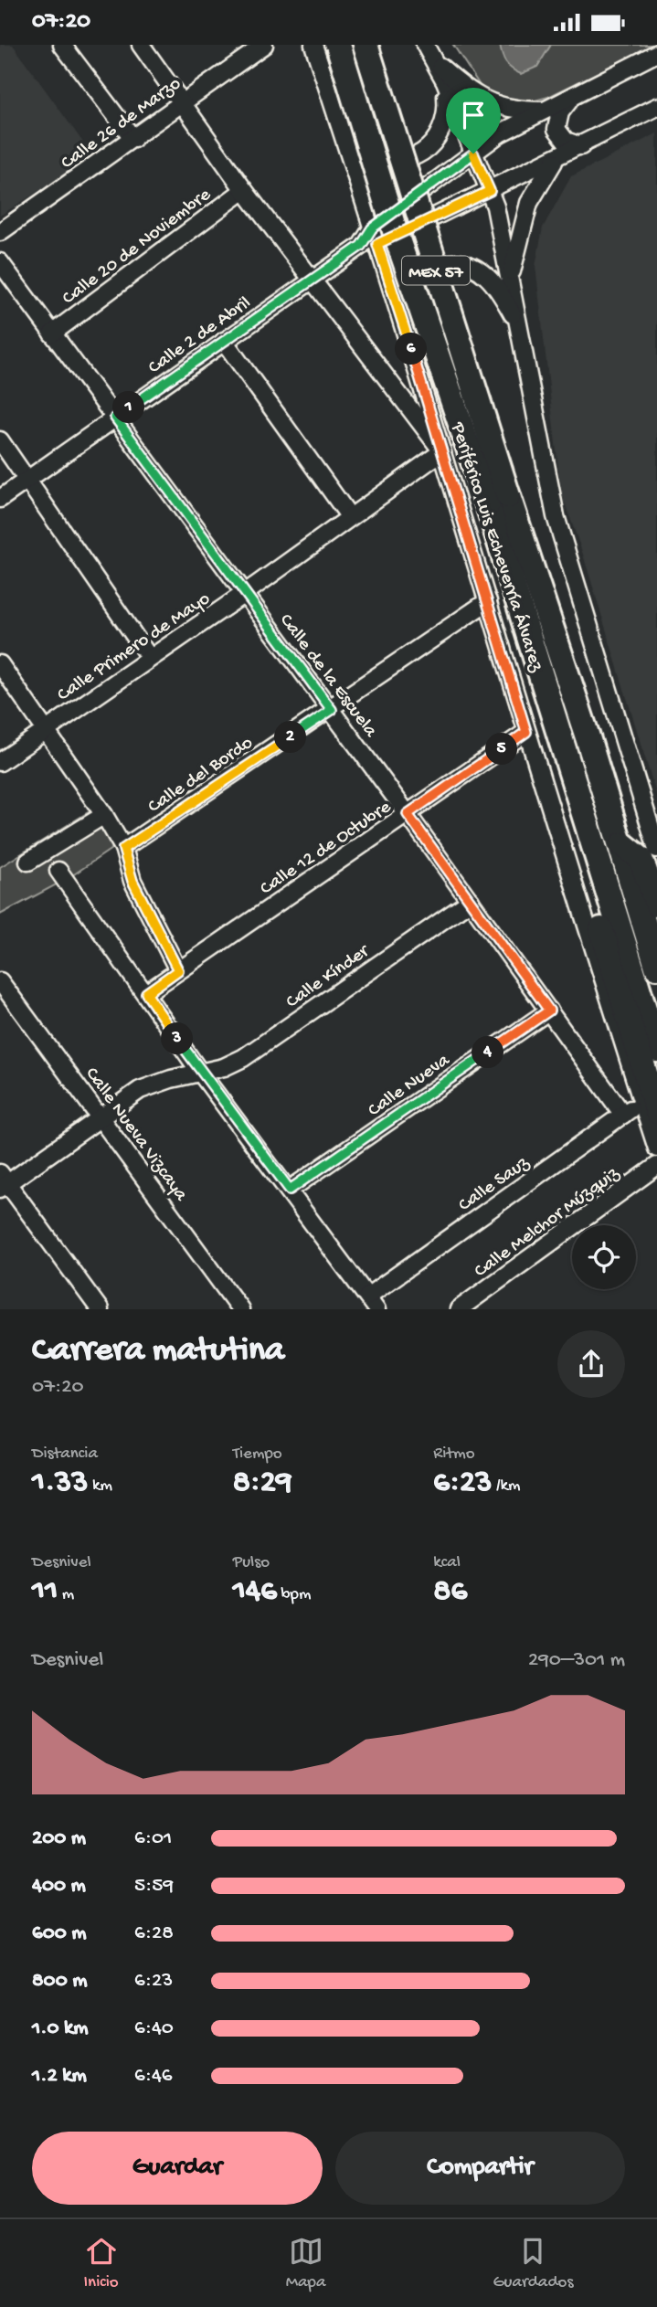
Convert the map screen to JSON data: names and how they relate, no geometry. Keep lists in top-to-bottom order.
{
  "streets": {
    "highway": ["MEX 57", "Periférico Luis Echeverría Álvarez"],
    "street": [
      "Calle 26 de Marzo",
      "Calle 20 de Noviembre",
      "Calle 2 de Abril",
      "Calle Primero de Mayo",
      "Calle de la Escuela",
      "Calle del Bordo",
      "Calle 12 de Octubre",
      "Calle Kínder",
      "Calle Nueva",
      "Calle Nueva Vizcaya",
      "Calle Sauz",
      "Calle Melchor Múzquiz"
    ]
  },
  "crossings": [
    ["Calle 20 de Noviembre", "Calle de la Escuela"],
    ["Calle 2 de Abril", "Calle de la Escuela"],
    ["Calle Primero de Mayo", "Calle de la Escuela"],
    ["Calle de la Escuela", "Calle del Bordo"],
    ["Calle de la Escuela", "Calle 12 de Octubre"],
    ["Calle de la Escuela", "Calle Kínder"],
    ["Calle de la Escuela", "Calle Nueva"],
    ["Calle de la Escuela", "Calle Sauz"],
    ["Calle Kínder", "Calle Nueva Vizcaya"]
  ],
  "page": {
    "status": "07:20",
    "pins": [
      "6",
      "1",
      "2",
      "5",
      "3",
      "4"
    ],
    "heading": ["Carrera matutina", "07:20"],
    "stats": [
      ["Distancia", "1.33 km"],
      ["Tiempo", "8:29"],
      ["Ritmo", "6:23 /km"],
      ["Desnivel", "11 m"],
      ["Pulso", "146 bpm"],
      ["kcal", "86"]
    ],
    "chart": ["Desnivel", "290–301 m"],
    "list": [
      {
        "name": "200 m",
        "note": "6:01"
      },
      {
        "name": "400 m",
        "note": "5:59"
      },
      {
        "name": "600 m",
        "note": "6:28"
      },
      {
        "name": "800 m",
        "note": "6:23"
      },
      {
        "name": "1.0 km",
        "note": "6:40"
      },
      {
        "name": "1.2 km",
        "note": "6:46"
      }
    ],
    "buttons": ["Guardar", "Compartir"],
    "tabs": ["Inicio", "Mapa", "Guardados"]
  }
}
